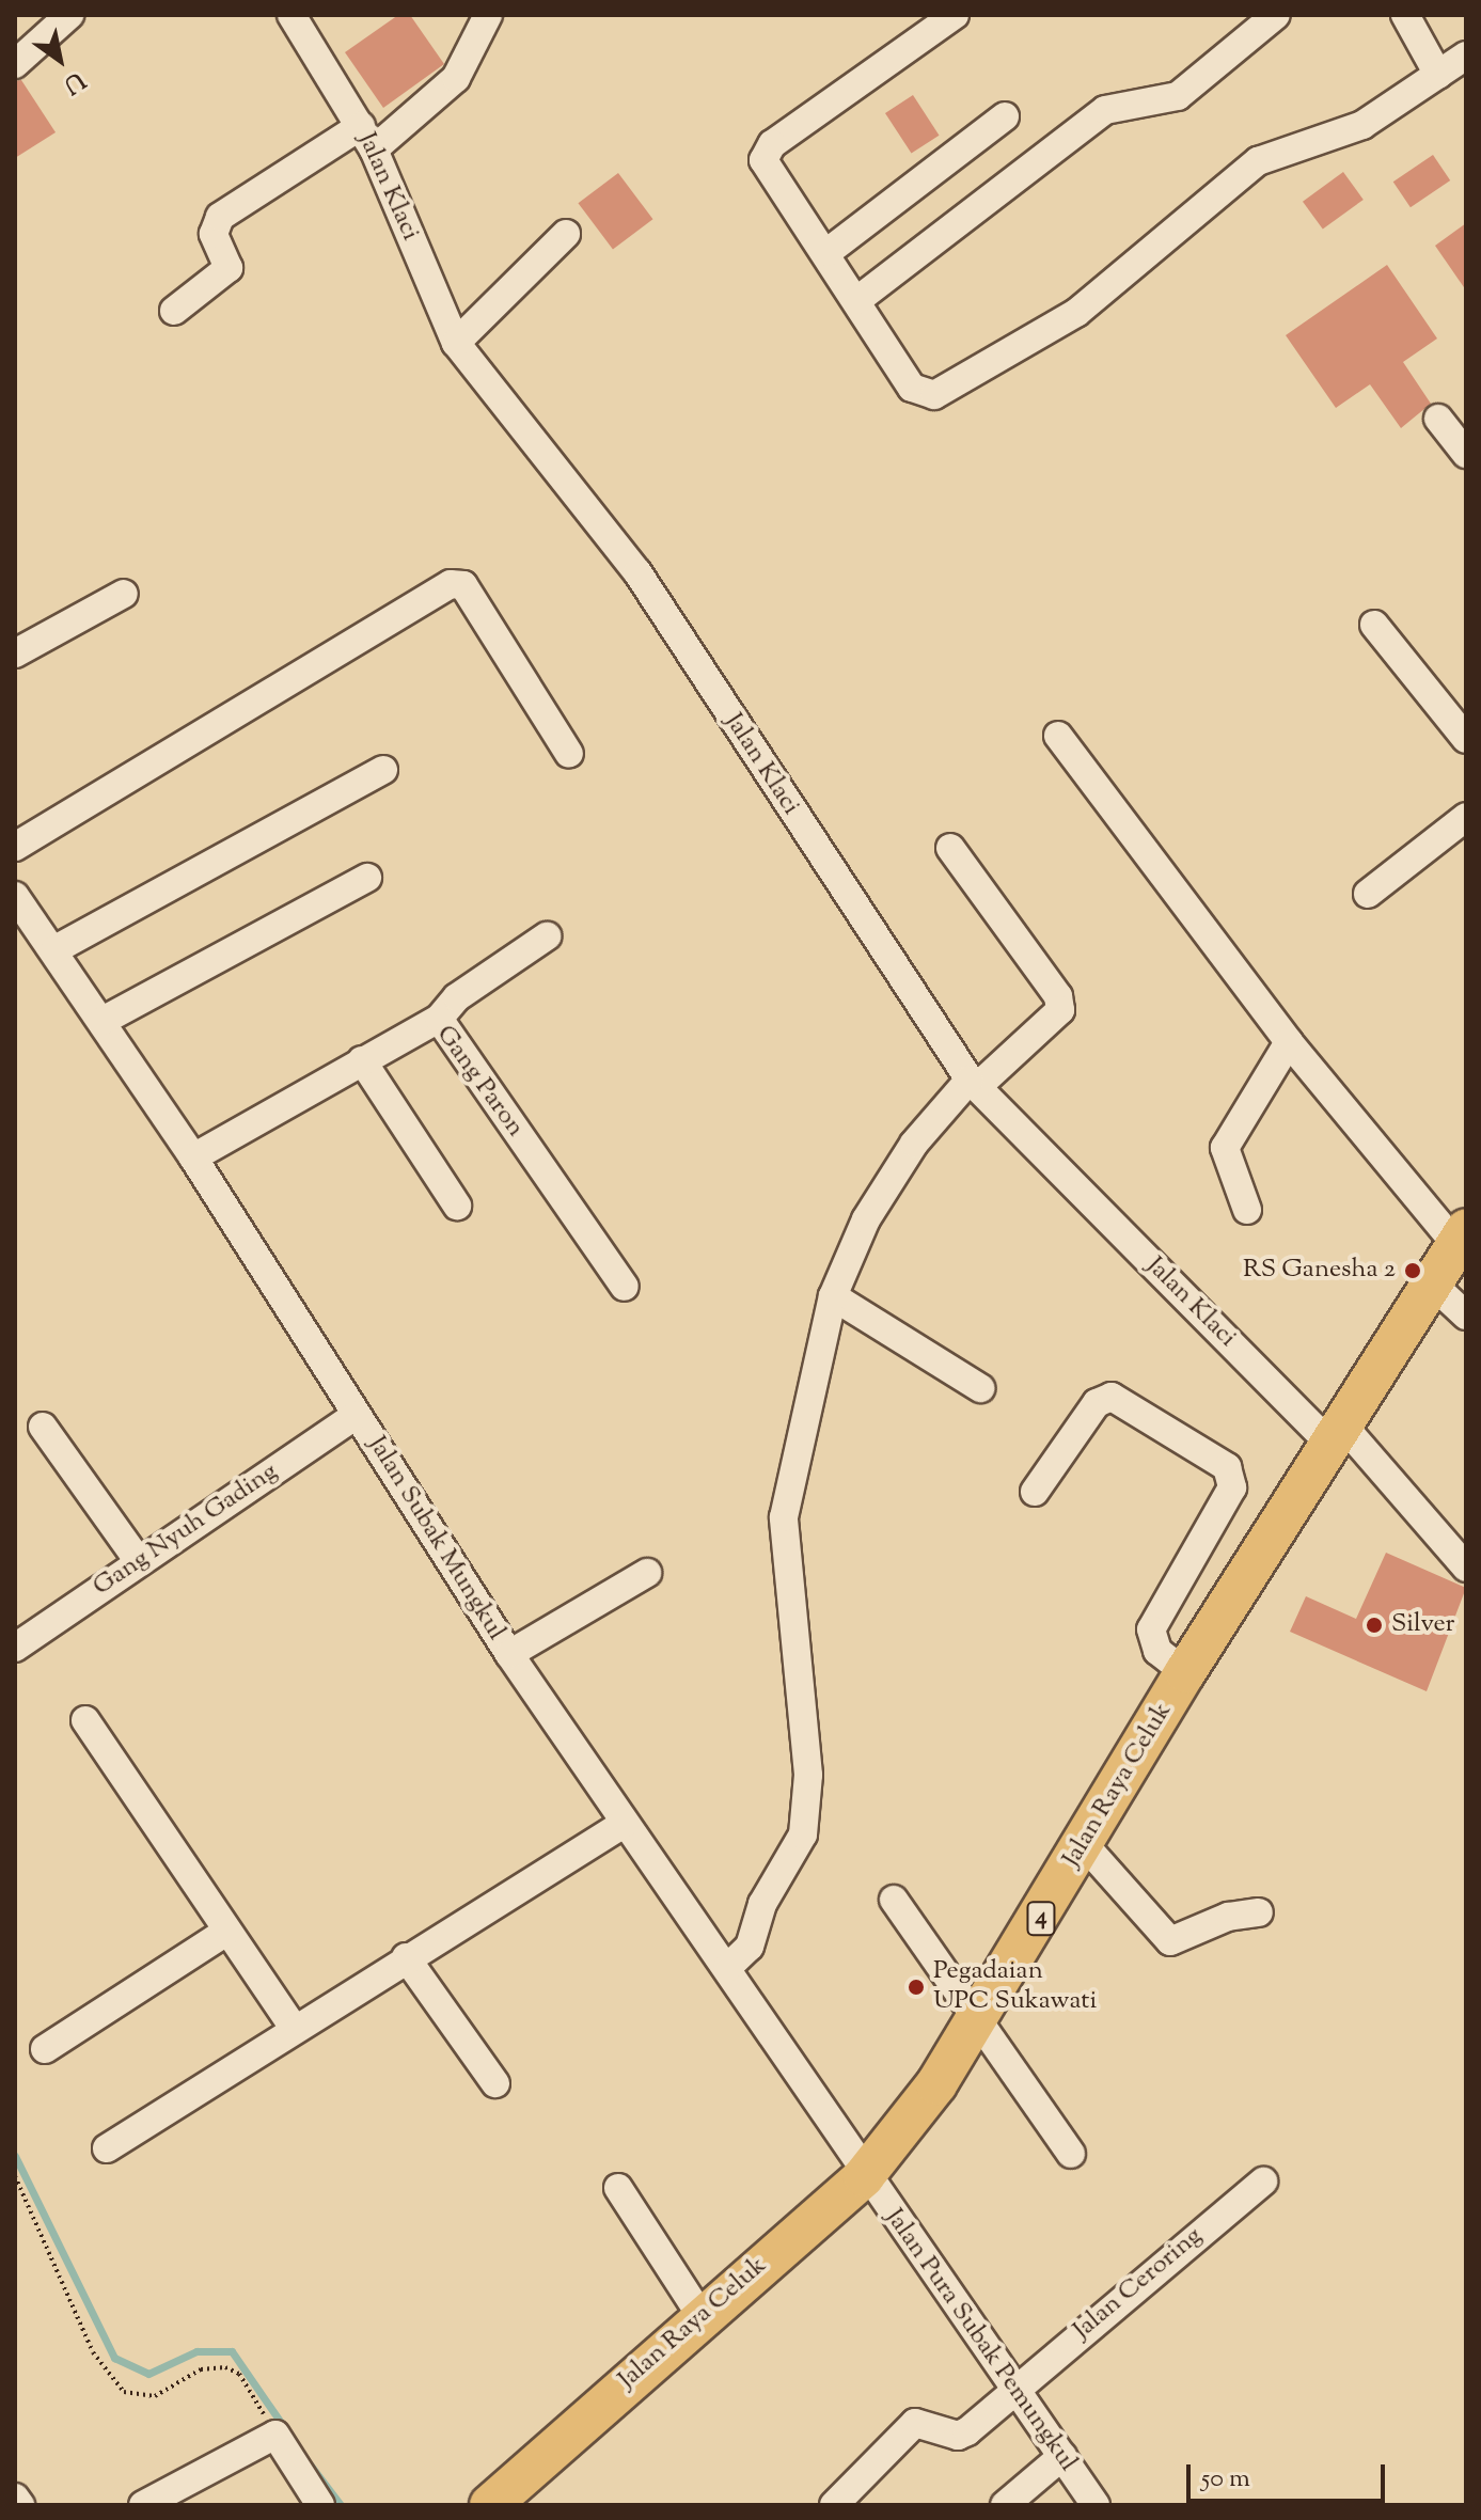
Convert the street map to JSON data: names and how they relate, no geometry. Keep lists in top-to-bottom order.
{
  "streets": {
    "highway": ["Jalan Raya Celuk", "4"],
    "street": [
      "Jalan Klaci",
      "Gang Paron",
      "Gang Nyuh Gading",
      "Jalan Subak Mungkul",
      "Jalan Ceroring",
      "Jalan Pura Subak Pemungkul"
    ]
  },
  "crossings": [
    ["Jalan Klaci", "Jalan Raya Celuk"],
    ["Gang Paron", "Jalan Subak Mungkul"],
    ["Gang Nyuh Gading", "Jalan Subak Mungkul"],
    ["Jalan Subak Mungkul", "Jalan Raya Celuk"],
    ["Jalan Subak Mungkul", "Jalan Pura Subak Pemungkul"],
    ["Jalan Raya Celuk", "Jalan Pura Subak Pemungkul"],
    ["Jalan Ceroring", "Jalan Pura Subak Pemungkul"]
  ],
  "places": ["RS Ganesha 2", "Silver", "Pegadaian UPC Sukawati"],
  "scale_bar": "50 m",
  "north": "bottom right"
}
